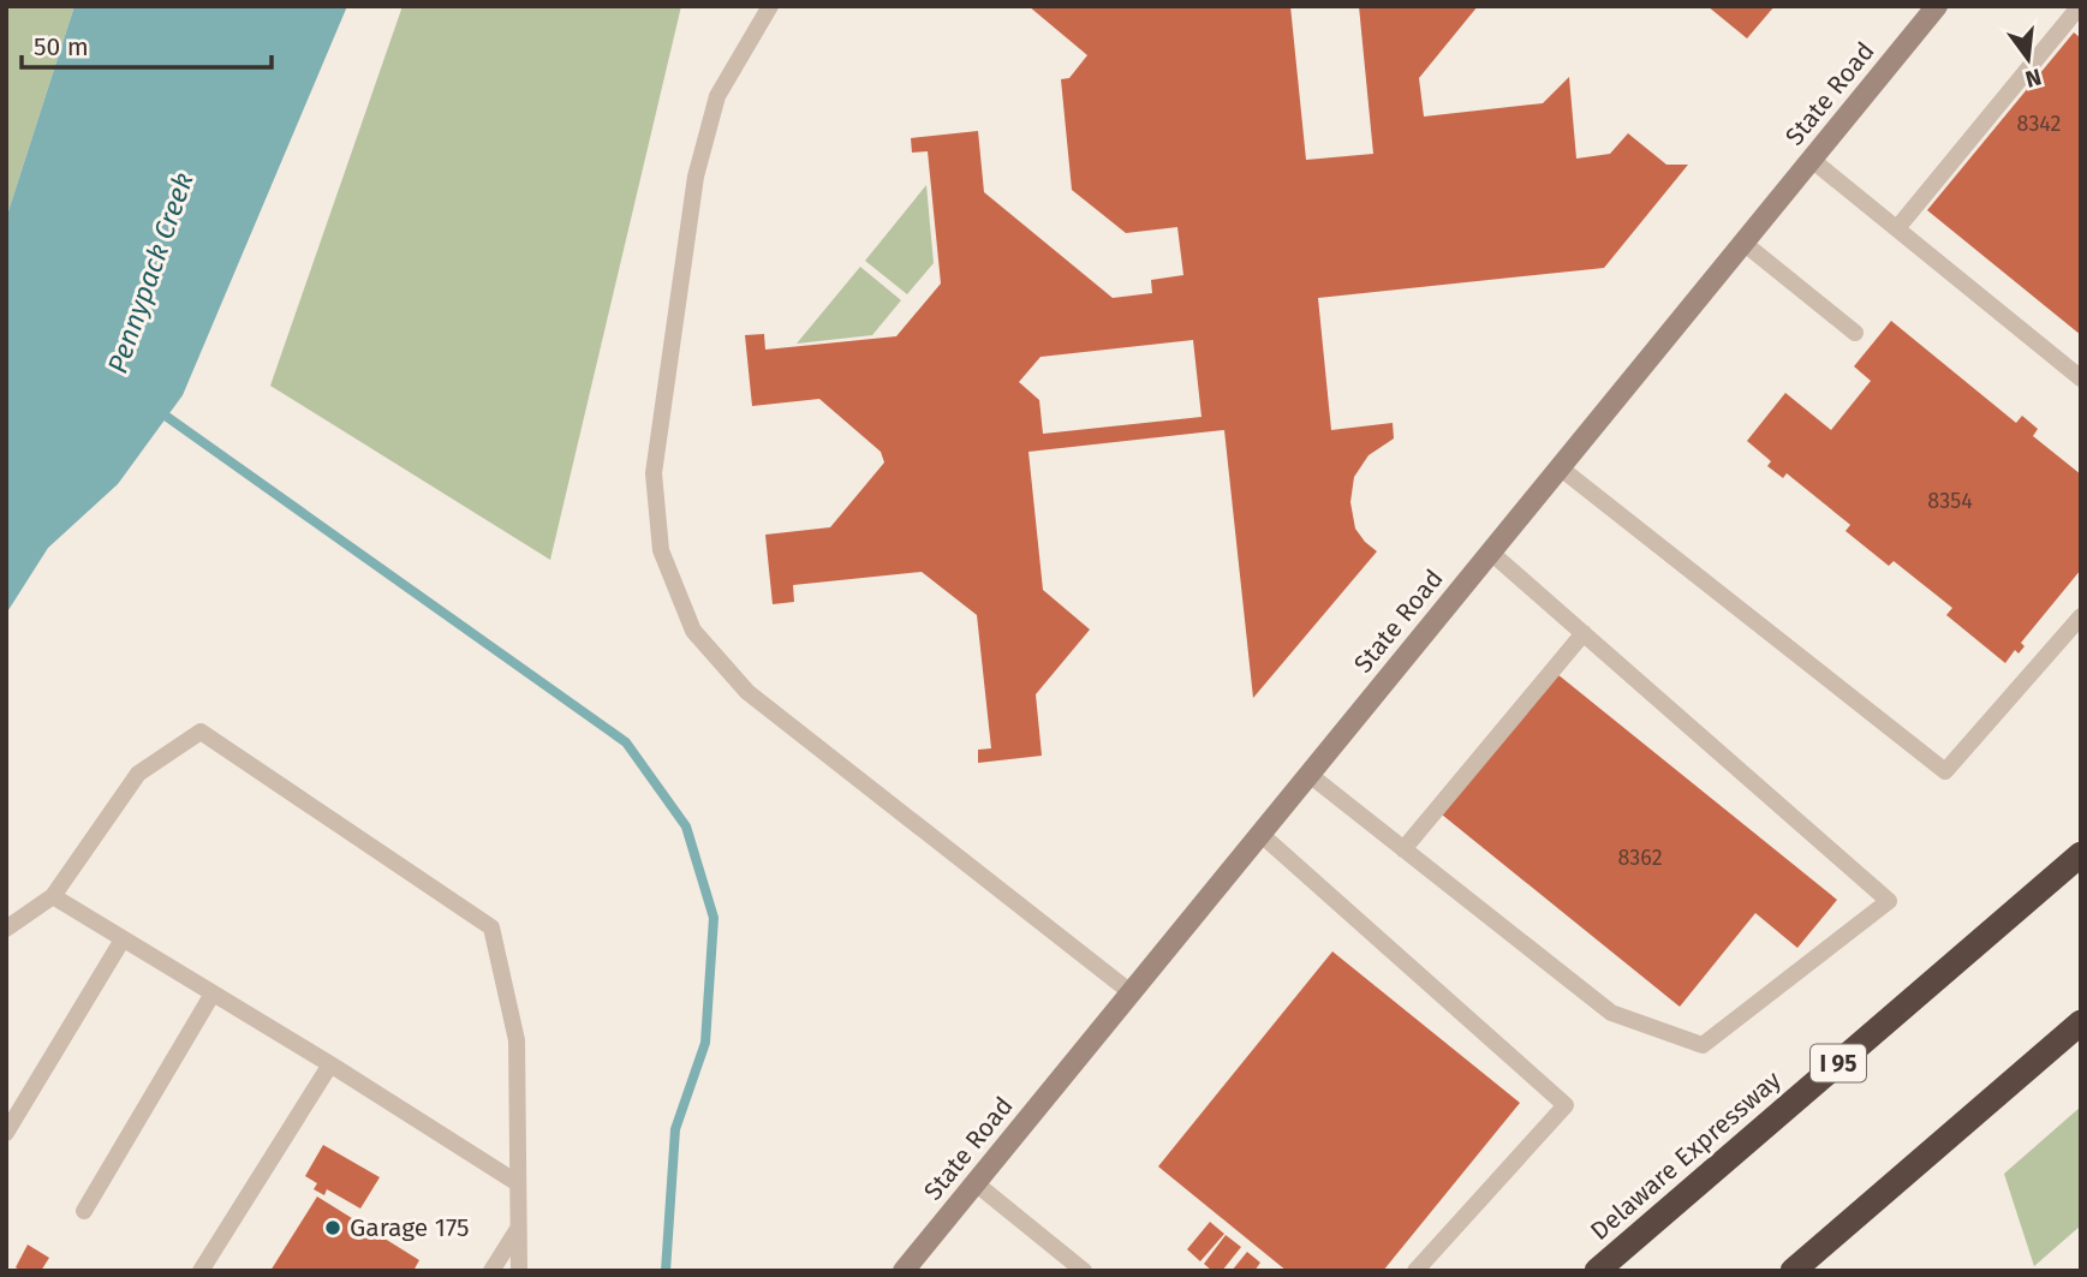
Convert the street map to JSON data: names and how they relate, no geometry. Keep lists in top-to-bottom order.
{
  "streets": {
    "highway": ["I 95", "Delaware Expressway"],
    "main road": ["State Road"]
  },
  "water": ["Pennypack Creek"],
  "places": ["Garage 175"],
  "house_numbers": ["8342", "8354", "8362"],
  "scale_bar": "50 m",
  "north": "bottom"
}
